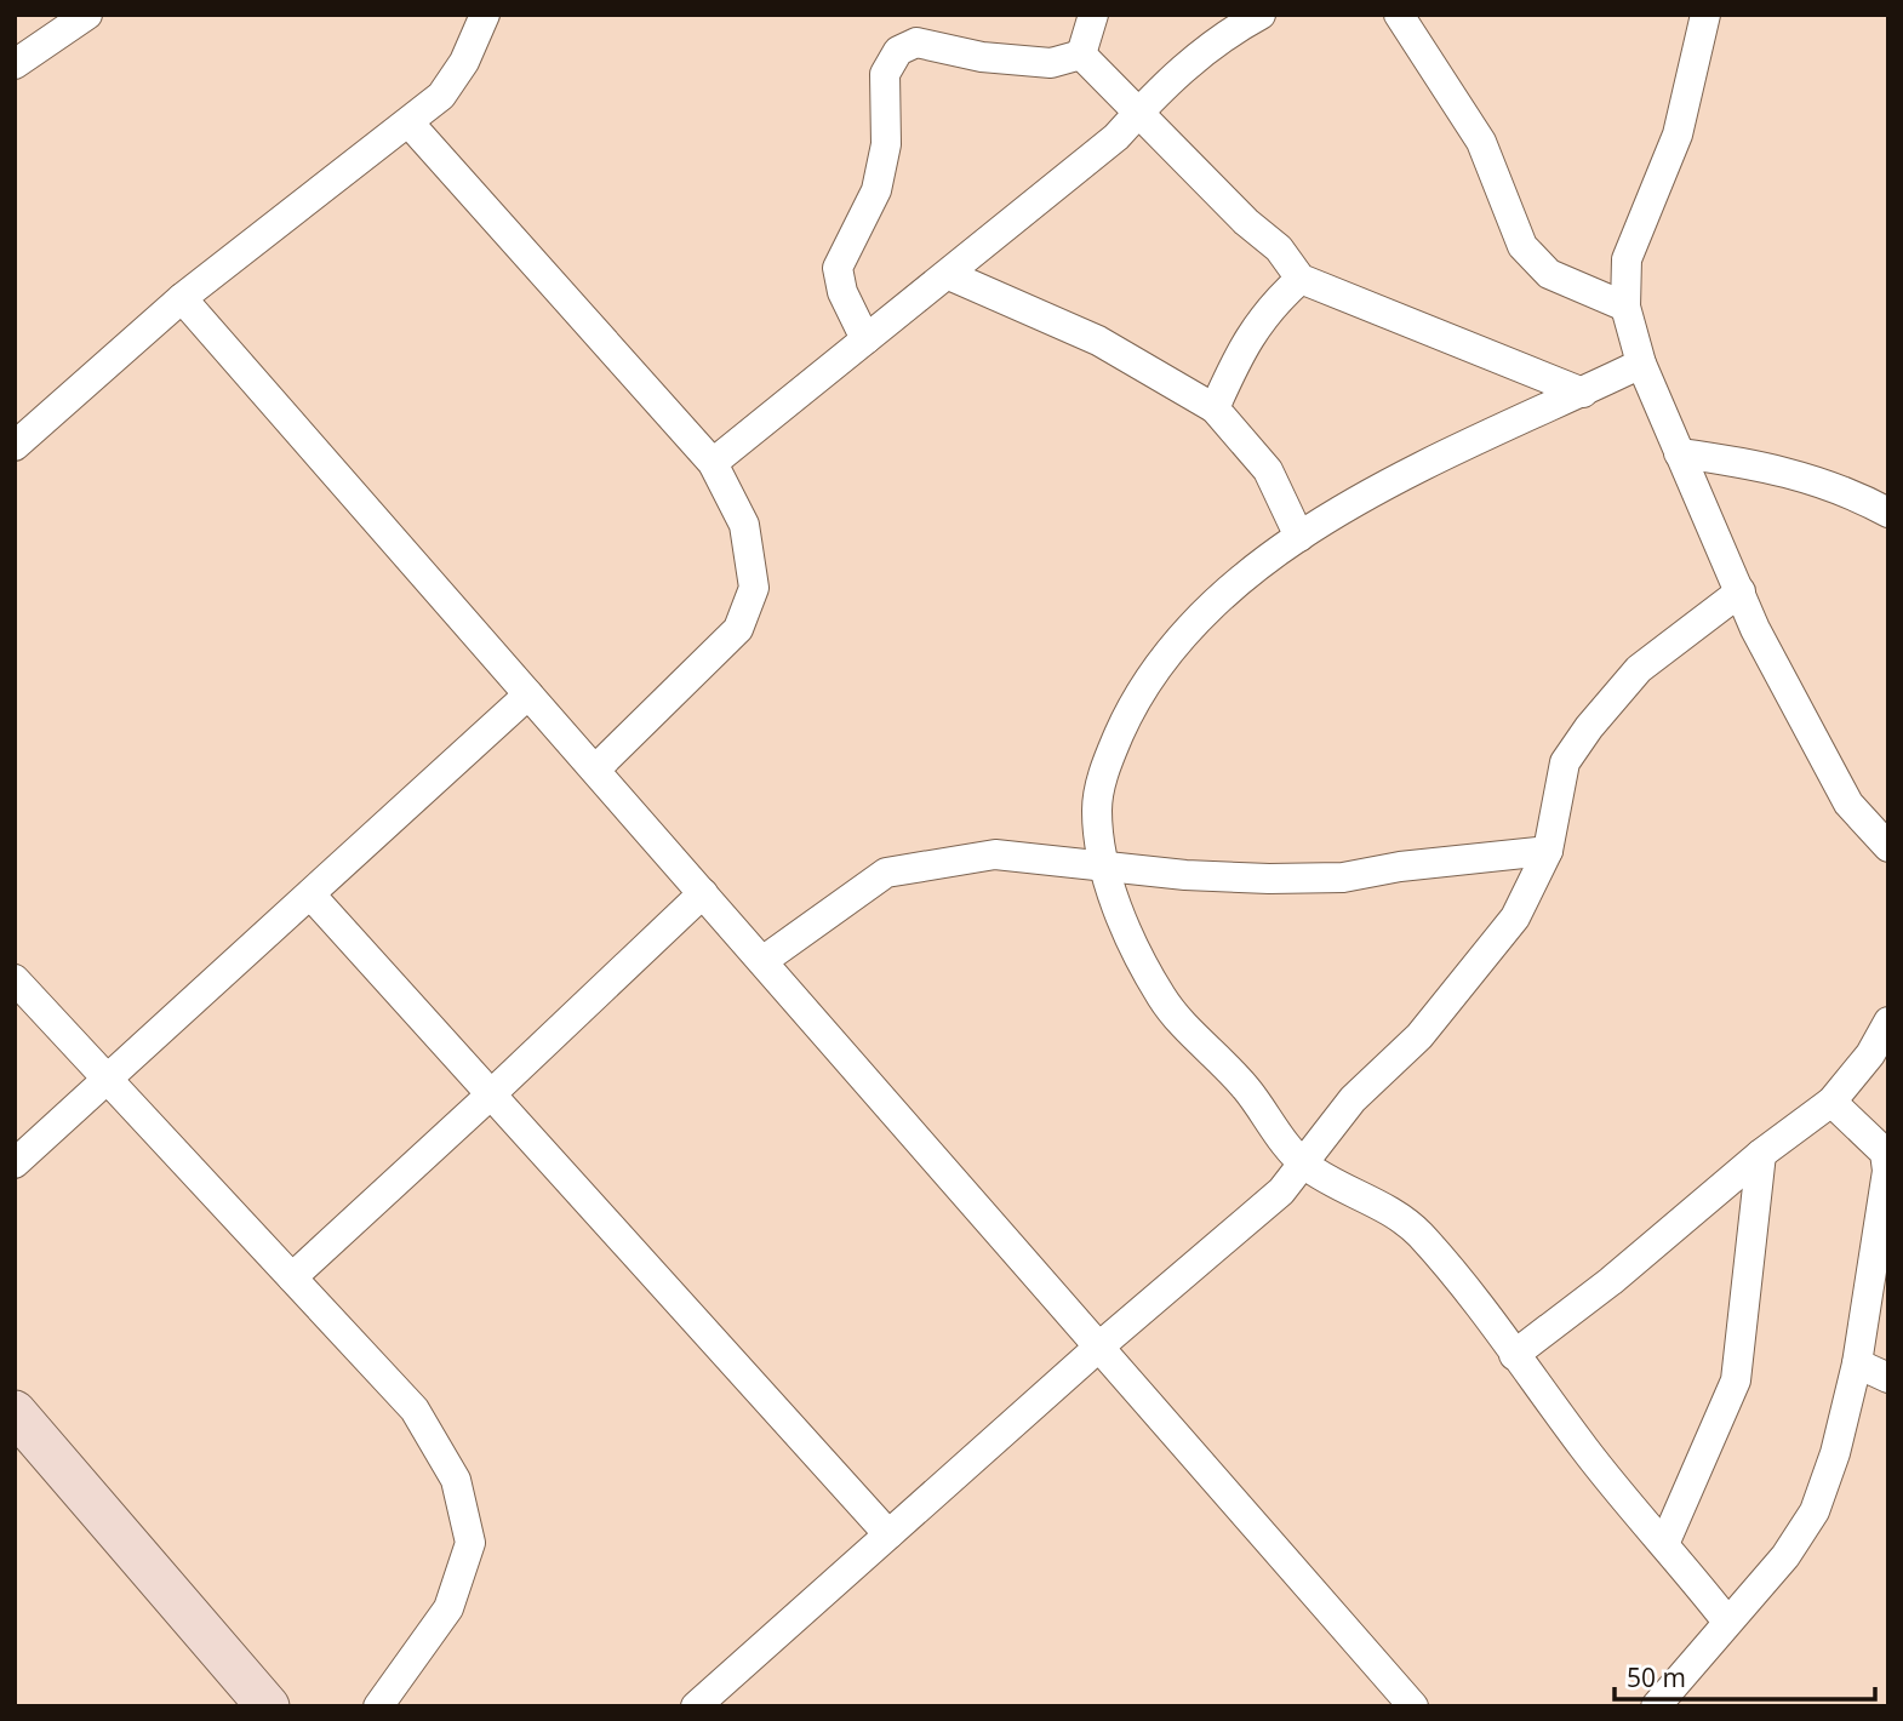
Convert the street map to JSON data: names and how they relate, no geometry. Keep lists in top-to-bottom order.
{
  "scale_bar": "50 m"
}
